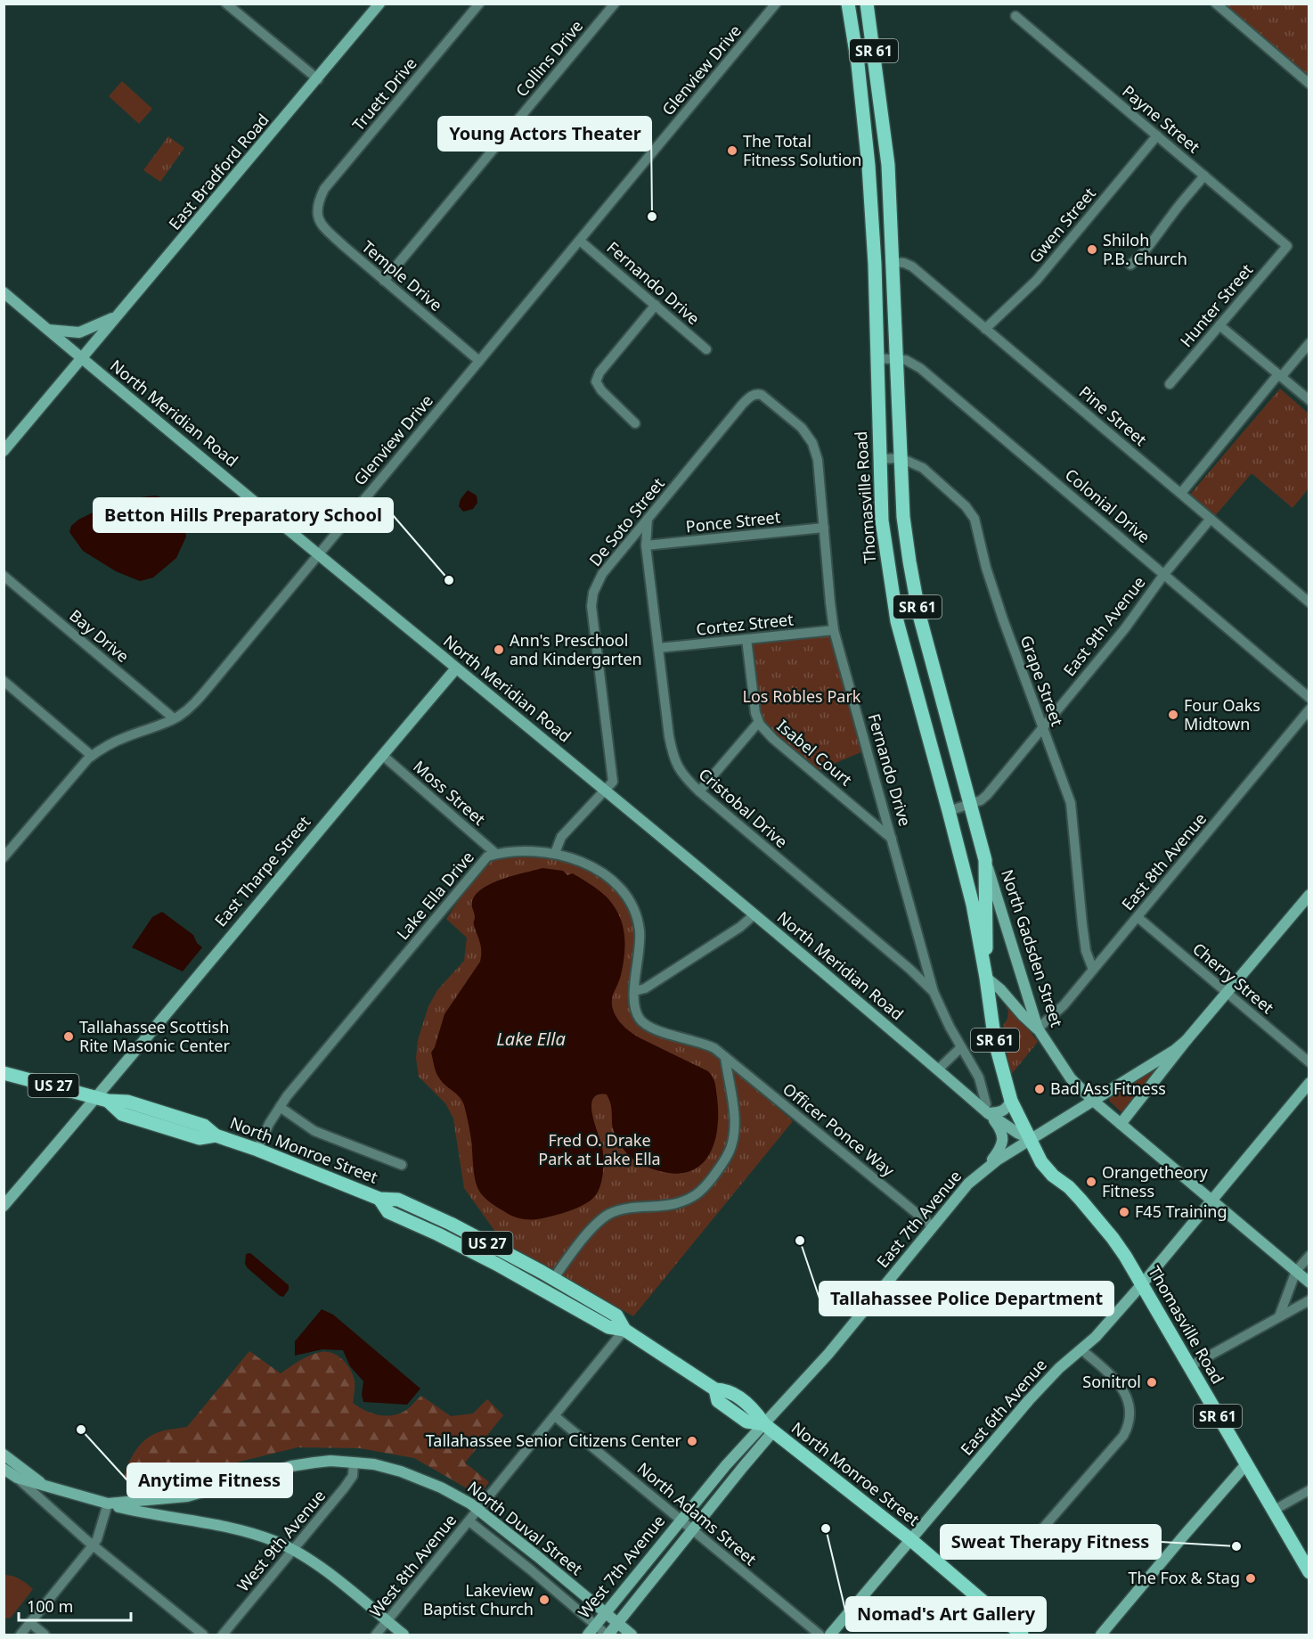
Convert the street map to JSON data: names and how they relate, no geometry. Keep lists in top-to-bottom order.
{
  "streets": {
    "main road": [
      "SR 61",
      "Thomasville Road",
      "US 27",
      "North Monroe Street"
    ],
    "street": [
      "Collins Drive",
      "Glenview Drive",
      "Truett Drive",
      "Payne Street",
      "East Bradford Road",
      "Gwen Street",
      "Temple Drive",
      "Fernando Drive",
      "Hunter Street",
      "North Meridian Road",
      "Pine Street",
      "Colonial Drive",
      "De Soto Street",
      "Ponce Street",
      "Cortez Street",
      "East 9th Avenue",
      "Bay Drive",
      "Grape Street",
      "Isabel Court",
      "Moss Street",
      "Cristobal Drive",
      "East 8th Avenue",
      "East Tharpe Street",
      "Lake Ella Drive",
      "North Gadsden Street",
      "Cherry Street",
      "Officer Ponce Way",
      "East 7th Avenue",
      "East 6th Avenue",
      "North Adams Street",
      "North Duval Street",
      "West 9th Avenue",
      "West 8th Avenue",
      "West 7th Avenue"
    ]
  },
  "crossings": [
    ["Collins Drive", "Temple Drive"],
    ["Glenview Drive", "Temple Drive"],
    ["Glenview Drive", "Fernando Drive"],
    ["Glenview Drive", "North Meridian Road"],
    ["Glenview Drive", "Bay Drive"],
    ["Truett Drive", "Temple Drive"],
    ["Payne Street", "Gwen Street"],
    ["Payne Street", "Hunter Street"],
    ["East Bradford Road", "North Meridian Road"],
    ["Gwen Street", "Pine Street"],
    ["Fernando Drive", "North Meridian Road"],
    ["Fernando Drive", "De Soto Street"],
    ["Fernando Drive", "Ponce Street"],
    ["Fernando Drive", "Cortez Street"],
    ["Fernando Drive", "Isabel Court"],
    ["Fernando Drive", "Cristobal Drive"],
    ["North Meridian Road", "Thomasville Road"],
    ["North Meridian Road", "De Soto Street"],
    ["North Meridian Road", "East Tharpe Street"],
    ["North Meridian Road", "East 7th Avenue"],
    ["Pine Street", "Thomasville Road"],
    ["Pine Street", "East 9th Avenue"],
    ["Thomasville Road", "Colonial Drive"],
    ["Thomasville Road", "East 9th Avenue"],
    ["Thomasville Road", "Grape Street"],
    ["Thomasville Road", "North Gadsden Street"],
    ["Thomasville Road", "East 7th Avenue"],
    ["Thomasville Road", "East 6th Avenue"],
    ["Colonial Drive", "East 9th Avenue"],
    ["De Soto Street", "Cristobal Drive"],
    ["Ponce Street", "Cristobal Drive"],
    ["Cortez Street", "Isabel Court"],
    ["Cortez Street", "Cristobal Drive"],
    ["East 9th Avenue", "Grape Street"],
    ["Grape Street", "East 8th Avenue"],
    ["Moss Street", "East Tharpe Street"],
    ["Moss Street", "Lake Ella Drive"],
    ["East 8th Avenue", "North Gadsden Street"],
    ["East 8th Avenue", "Cherry Street"],
    ["East Tharpe Street", "North Monroe Street"],
    ["Lake Ella Drive", "Officer Ponce Way"],
    ["Lake Ella Drive", "North Monroe Street"],
    ["North Gadsden Street", "East 7th Avenue"],
    ["North Gadsden Street", "East 6th Avenue"],
    ["Cherry Street", "East 7th Avenue"],
    ["Officer Ponce Way", "East 7th Avenue"],
    ["North Monroe Street", "East 7th Avenue"],
    ["North Monroe Street", "East 6th Avenue"],
    ["East 7th Avenue", "North Adams Street"],
    ["East 7th Avenue", "West 7th Avenue"],
    ["North Adams Street", "West 8th Avenue"],
    ["North Adams Street", "West 7th Avenue"],
    ["North Duval Street", "West 9th Avenue"],
    ["North Duval Street", "West 8th Avenue"],
    ["North Duval Street", "West 7th Avenue"]
  ],
  "water": ["Lake Ella"],
  "parks": ["Los Robles Park", "Fred O. Drake Park at Lake Ella"],
  "places": [
    "The Total Fitness Solution",
    "Young Actors Theater",
    "Shiloh P.B. Church",
    "Betton Hills Preparatory School",
    "Ann's Preschool and Kindergarten",
    "Four Oaks Midtown",
    "Tallahassee Scottish Rite Masonic Center",
    "Bad Ass Fitness",
    "Orangetheory Fitness",
    "F45 Training",
    "Tallahassee Police Department",
    "Sonitrol",
    "Anytime Fitness",
    "Tallahassee Senior Citizens Center",
    "Nomad's Art Gallery",
    "Sweat Therapy Fitness",
    "The Fox & Stag",
    "Lakeview Baptist Church"
  ],
  "scale_bar": "100 m"
}
